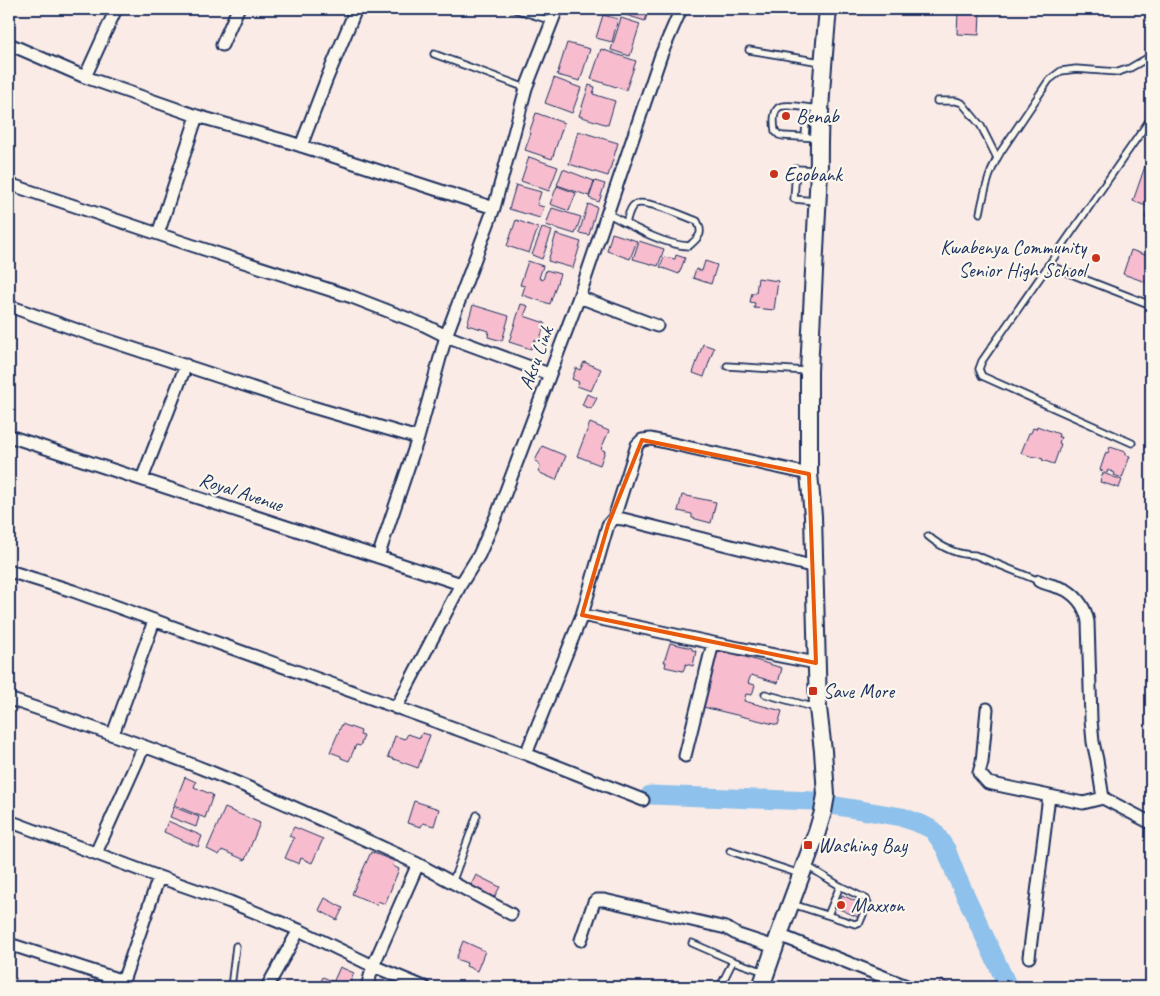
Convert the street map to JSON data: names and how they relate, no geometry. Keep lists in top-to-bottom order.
{
  "streets": {
    "street": ["Aksu Link", "Royal Avenue"]
  },
  "crossings": [
    ["Aksu Link", "Royal Avenue"]
  ],
  "places": {
    "other": [
      "Benab",
      "Ecobank",
      "Kwabenya Community Senior High School",
      "Maxxon"
    ],
    "transit": ["Save More", "Washing Bay"]
  }
}
